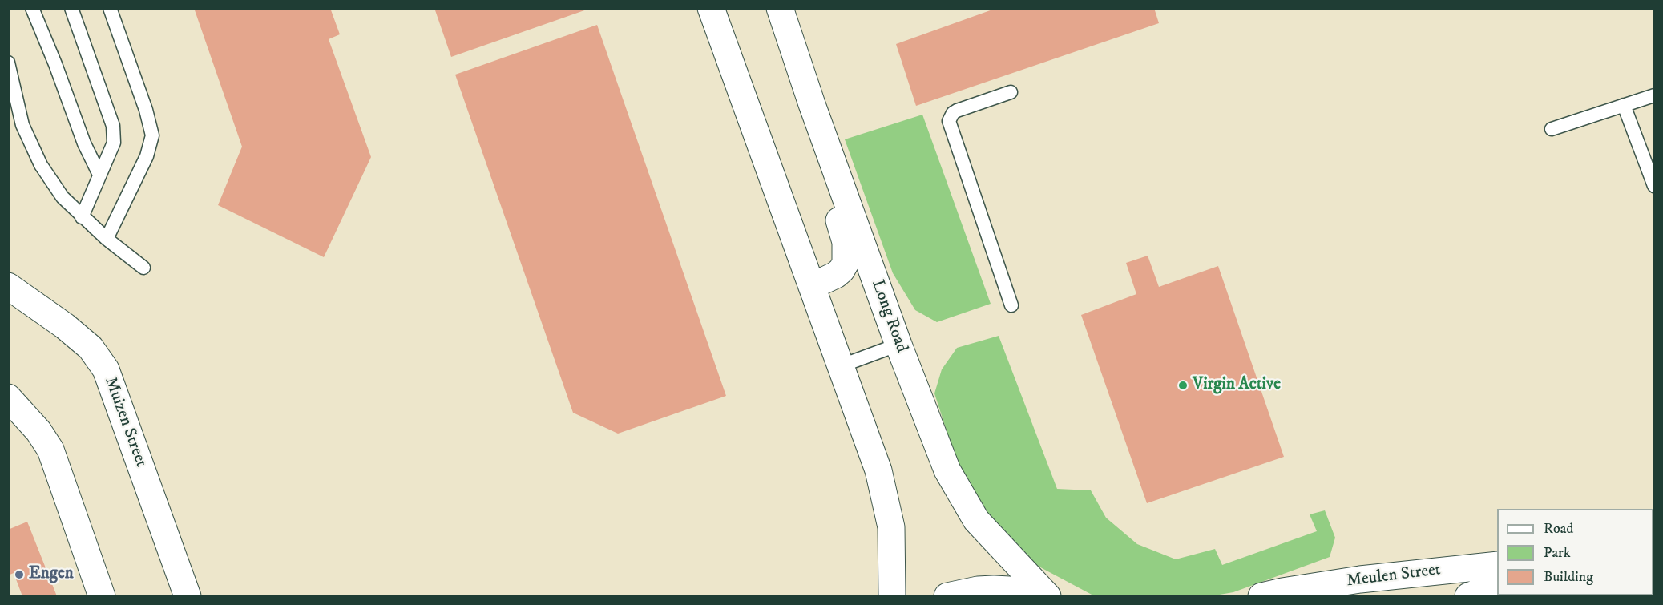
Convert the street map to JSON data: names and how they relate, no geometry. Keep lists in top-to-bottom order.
{
  "streets": {
    "street": ["Long Road", "Muizen Street", "Meulen Street"]
  },
  "places": ["Virgin Active", "Engen"],
  "legend": ["Road", "Park", "Building"]
}
